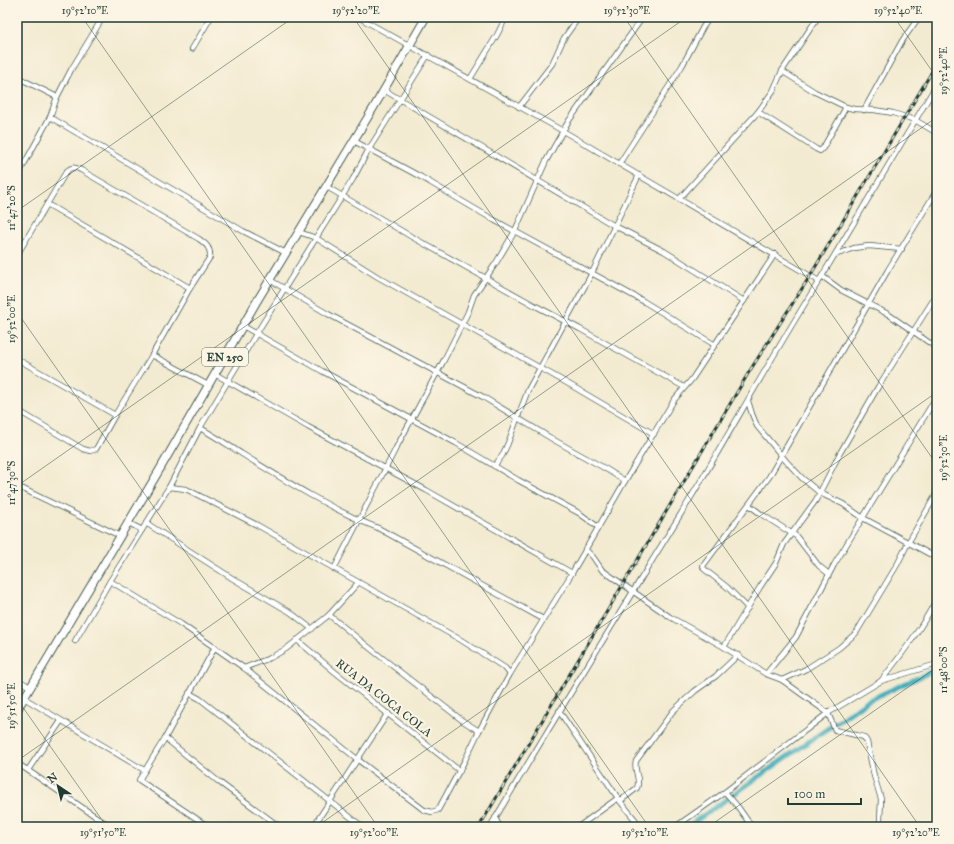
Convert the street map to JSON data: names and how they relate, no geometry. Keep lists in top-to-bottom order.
{
  "streets": {
    "main road": ["EN 250"],
    "street": ["RUA DA COCA COLA"]
  },
  "scale_bar": "100 m",
  "north": "top left",
  "coordinates": [
    "19°52'10\"E",
    "19°52'20\"E",
    "19°52'30\"E",
    "19°52'40\"E",
    "11°47'20\"S",
    "19°52'00\"E",
    "11°47'30\"S",
    "11°48'00\"S",
    "19°51'50\"E"
  ]
}
